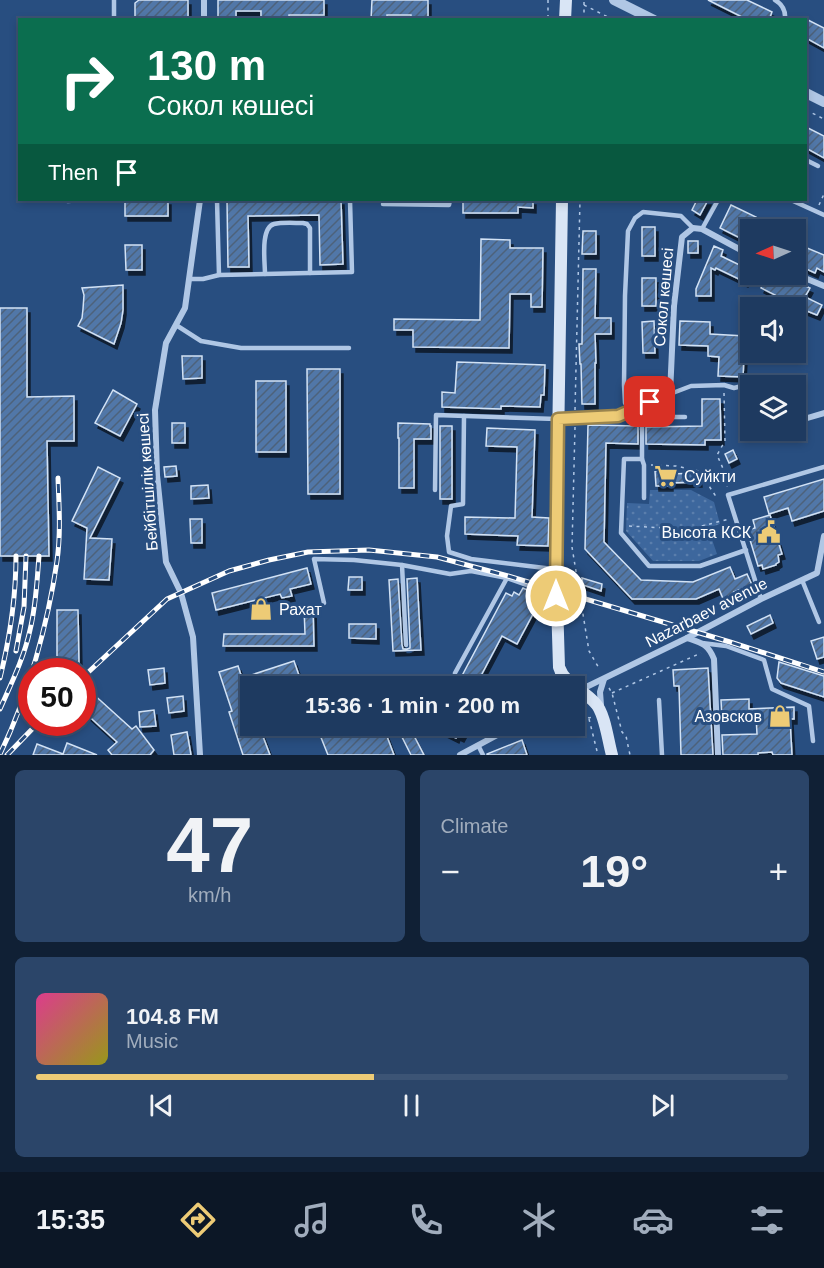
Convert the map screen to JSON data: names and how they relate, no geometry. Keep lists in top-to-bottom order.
{
  "streets": {
    "street": ["Сокол көшесі", "Бейбітшілік көшесі", "Nazarbaev avenue"]
  },
  "places": {
    "supermarket": ["Суйкти"],
    "public building": ["Высота КСК"],
    "shop": ["Рахат", "Азовсков"]
  },
  "north": "left",
  "page": {
    "turn": ["130 m", "Сокол көшесі"],
    "then": "Then",
    "limit": "50",
    "trip": "15:36 · 1 min · 200 m",
    "tile": [
      ["47", "km/h"],
      "Climate"
    ],
    "heat": ["−", "19°", "+"],
    "song": ["104.8 FM", "Music"],
    "tabs": "15:35"
  }
}
